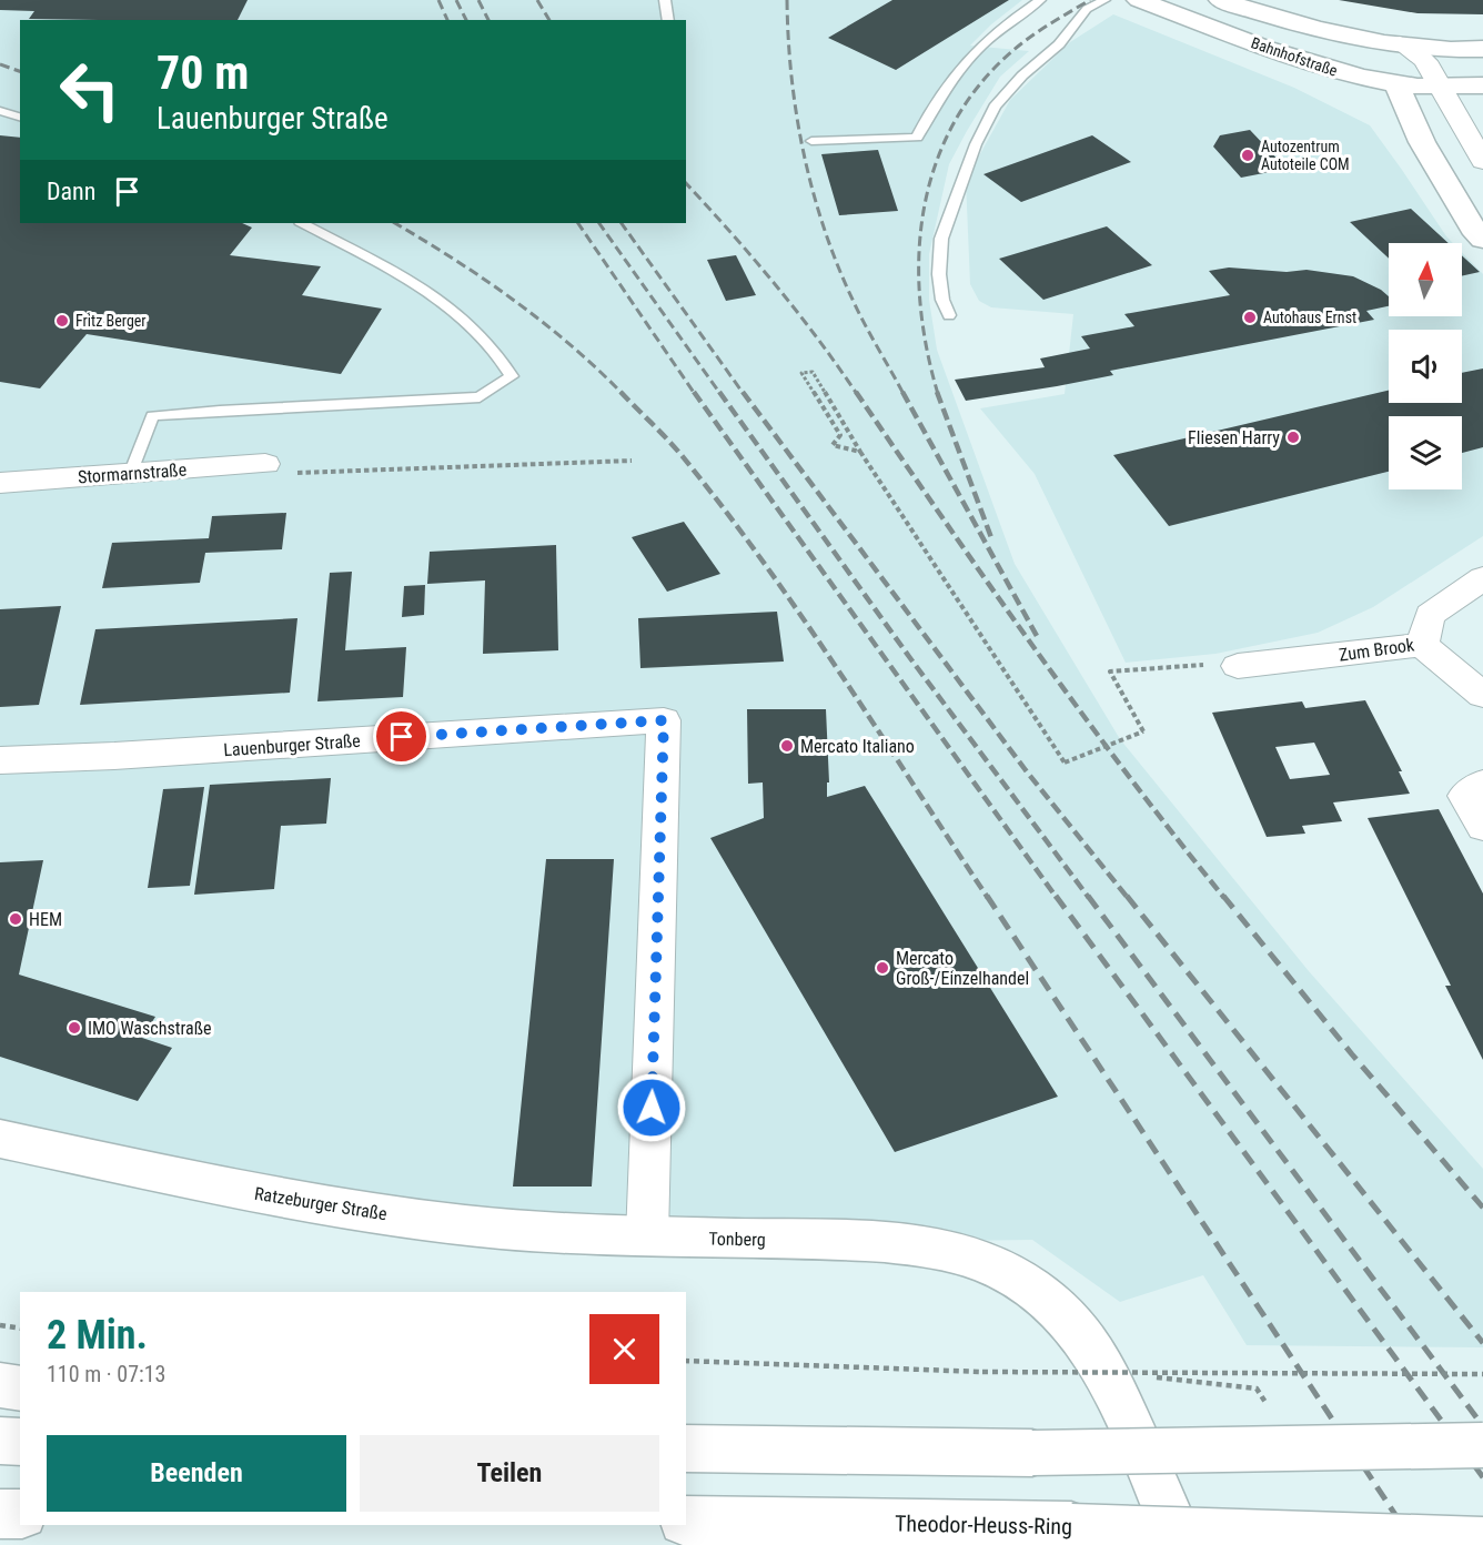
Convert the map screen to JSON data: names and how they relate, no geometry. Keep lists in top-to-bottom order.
{
  "streets": {
    "main road": [
      "Bahnhofstraße",
      "Ratzeburger Straße",
      "Tonberg",
      "Theodor-Heuss-Ring"
    ],
    "street": ["Stormarnstraße", "Zum Brook", "Lauenburger Straße"]
  },
  "crossings": [
    ["Lauenburger Straße", "Ratzeburger Straße"],
    ["Lauenburger Straße", "Tonberg"],
    ["Ratzeburger Straße", "Tonberg"]
  ],
  "places": [
    "Autozentrum Autoteile COM",
    "Autohaus Ernst",
    "Fritz Berger",
    "Fliesen Harry",
    "Mercato Italiano",
    "HEM",
    "Mercato Groß-/Einzelhandel",
    "IMO Waschstraße"
  ],
  "north": "top",
  "page": {
    "turn": ["70 m", "Lauenburger Straße"],
    "then": "Dann",
    "heading": ["2 Min.", "110 m · 07:13"],
    "buttons": ["Beenden", "Teilen"]
  }
}
